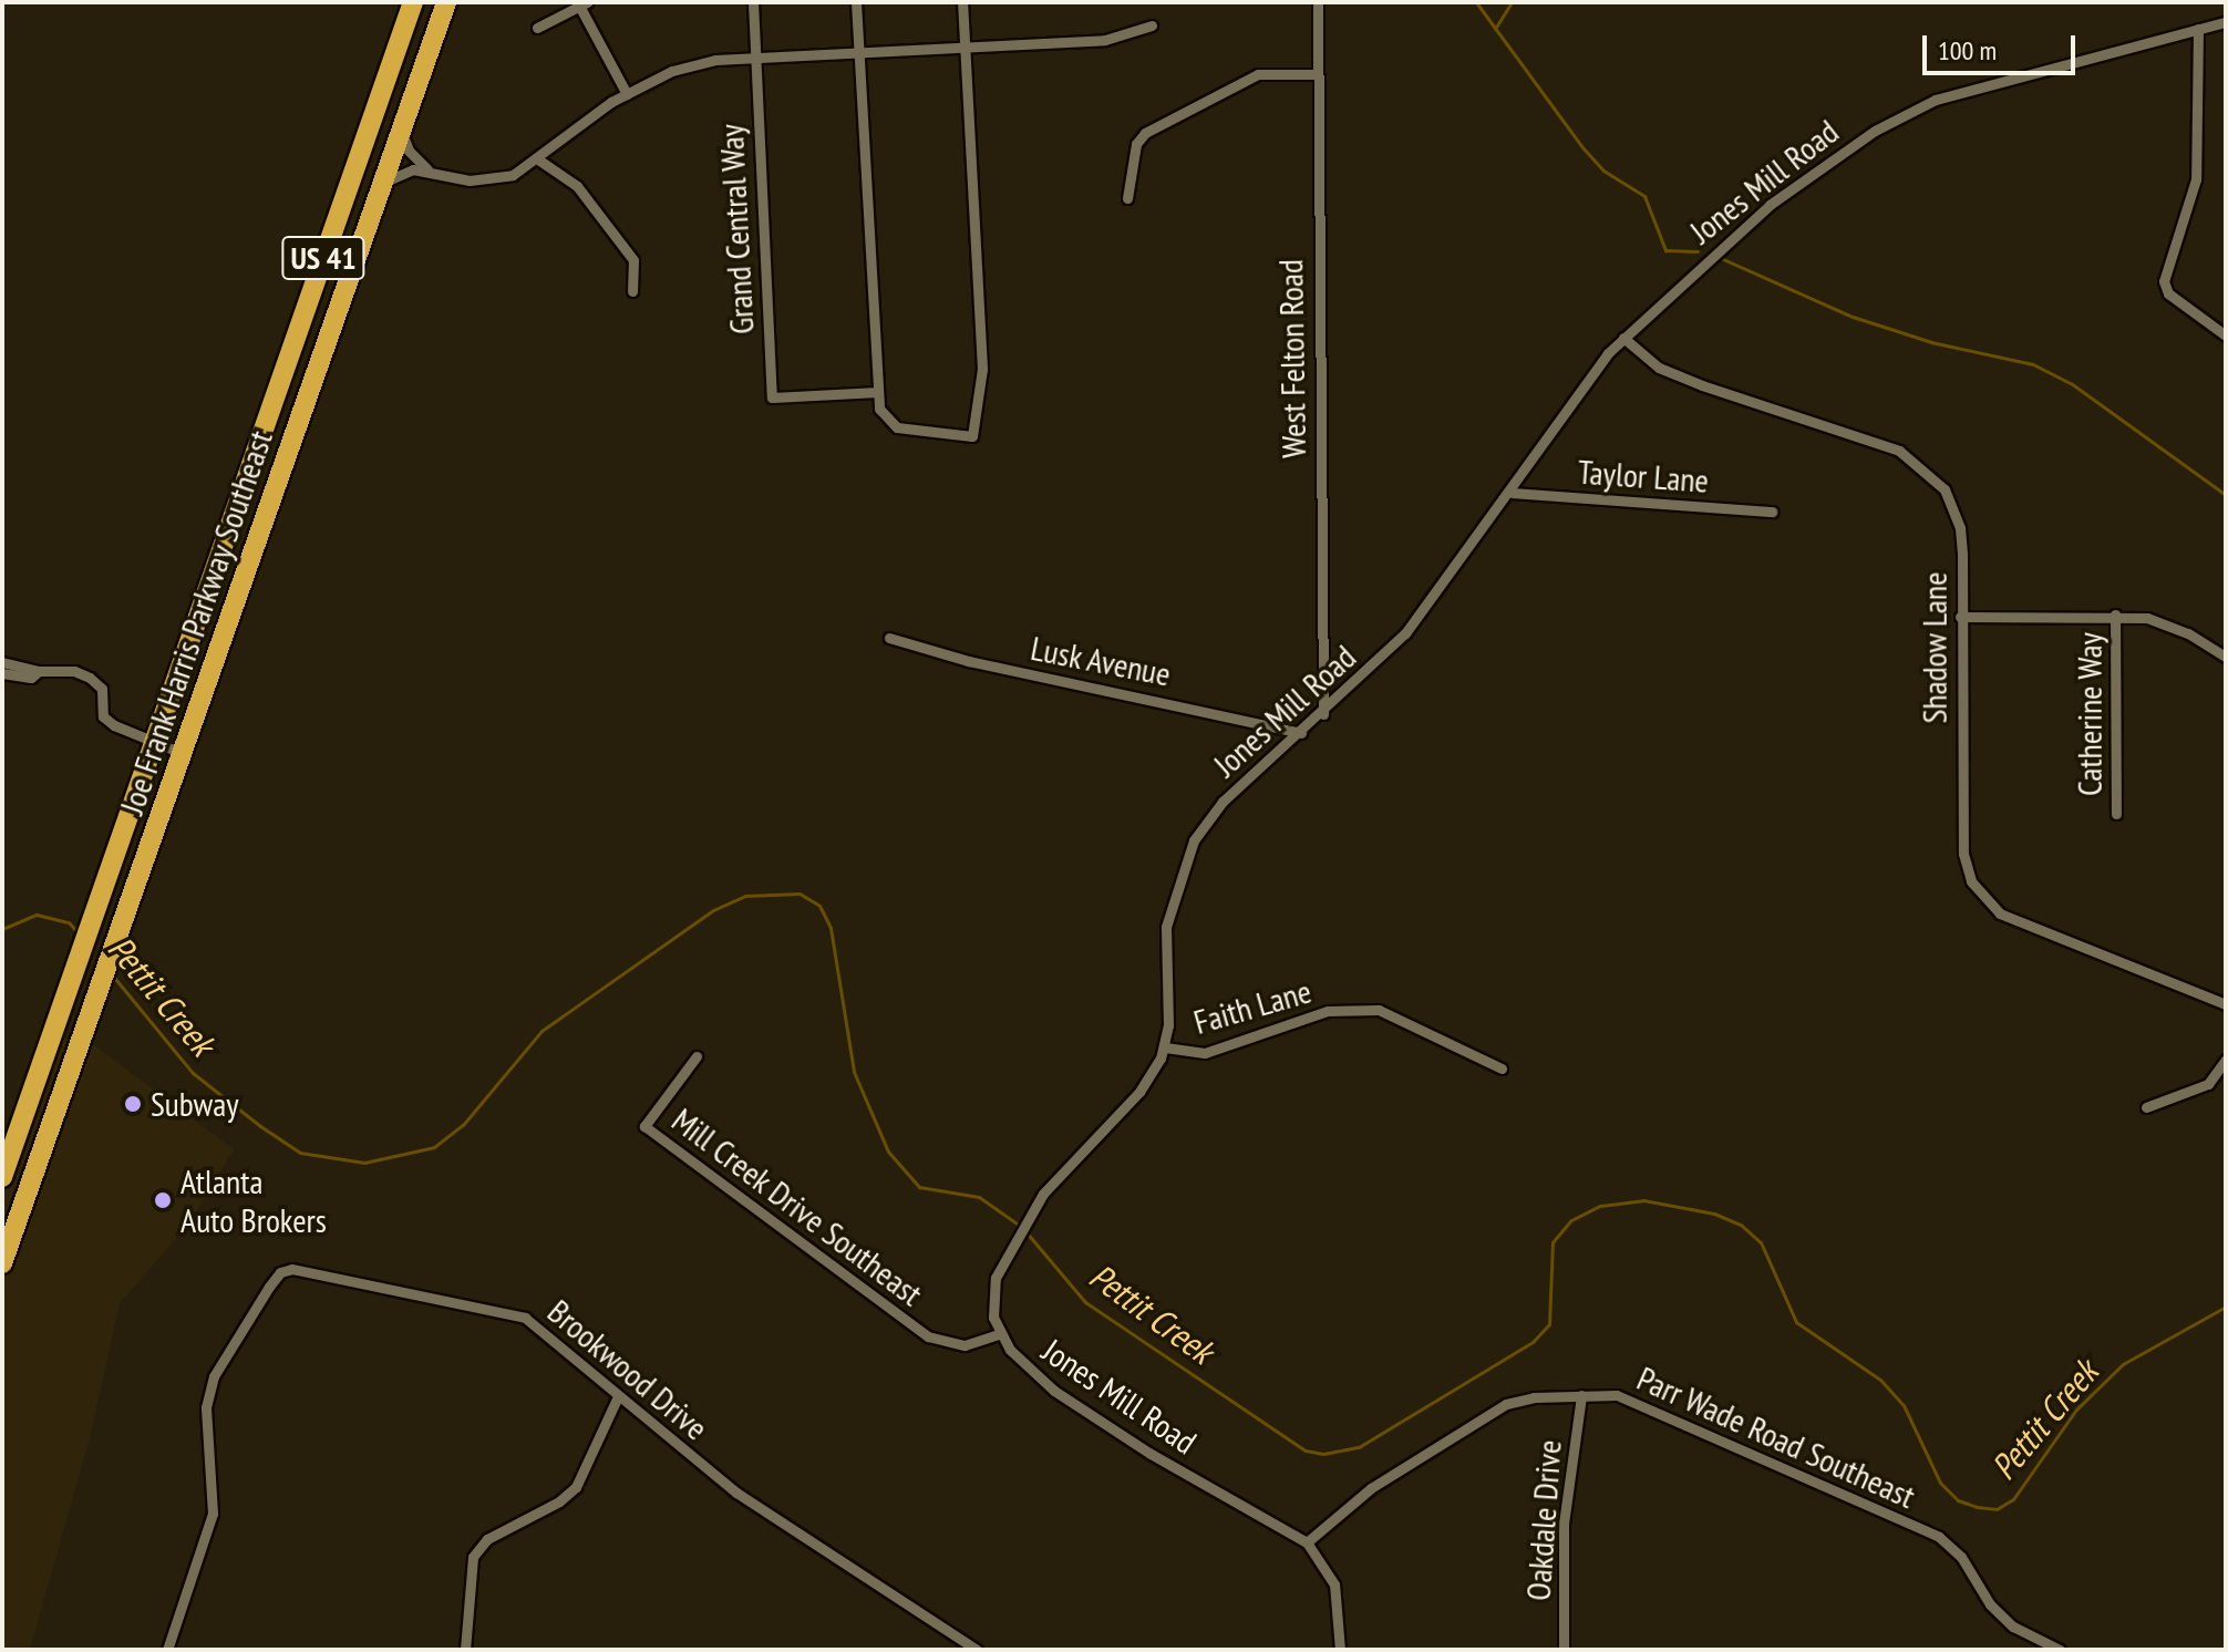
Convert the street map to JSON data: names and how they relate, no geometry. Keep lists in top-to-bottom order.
{
  "streets": {
    "highway": ["US 41", "Joe Frank Harris Parkway Southeast"],
    "street": [
      "Jones Mill Road",
      "Grand Central Way",
      "West Felton Road",
      "Taylor Lane",
      "Shadow Lane",
      "Lusk Avenue",
      "Catherine Way",
      "Faith Lane",
      "Mill Creek Drive Southeast",
      "Brookwood Drive",
      "Parr Wade Road Southeast",
      "Oakdale Drive"
    ]
  },
  "crossings": [
    ["Jones Mill Road", "West Felton Road"],
    ["Jones Mill Road", "Taylor Lane"],
    ["Jones Mill Road", "Shadow Lane"],
    ["Jones Mill Road", "Lusk Avenue"],
    ["Jones Mill Road", "Faith Lane"],
    ["Jones Mill Road", "Mill Creek Drive Southeast"],
    ["Jones Mill Road", "Parr Wade Road Southeast"],
    ["Parr Wade Road Southeast", "Oakdale Drive"]
  ],
  "water": ["Pettit Creek"],
  "places": ["Subway", "Atlanta Auto Brokers"],
  "scale_bar": "100 m"
}
